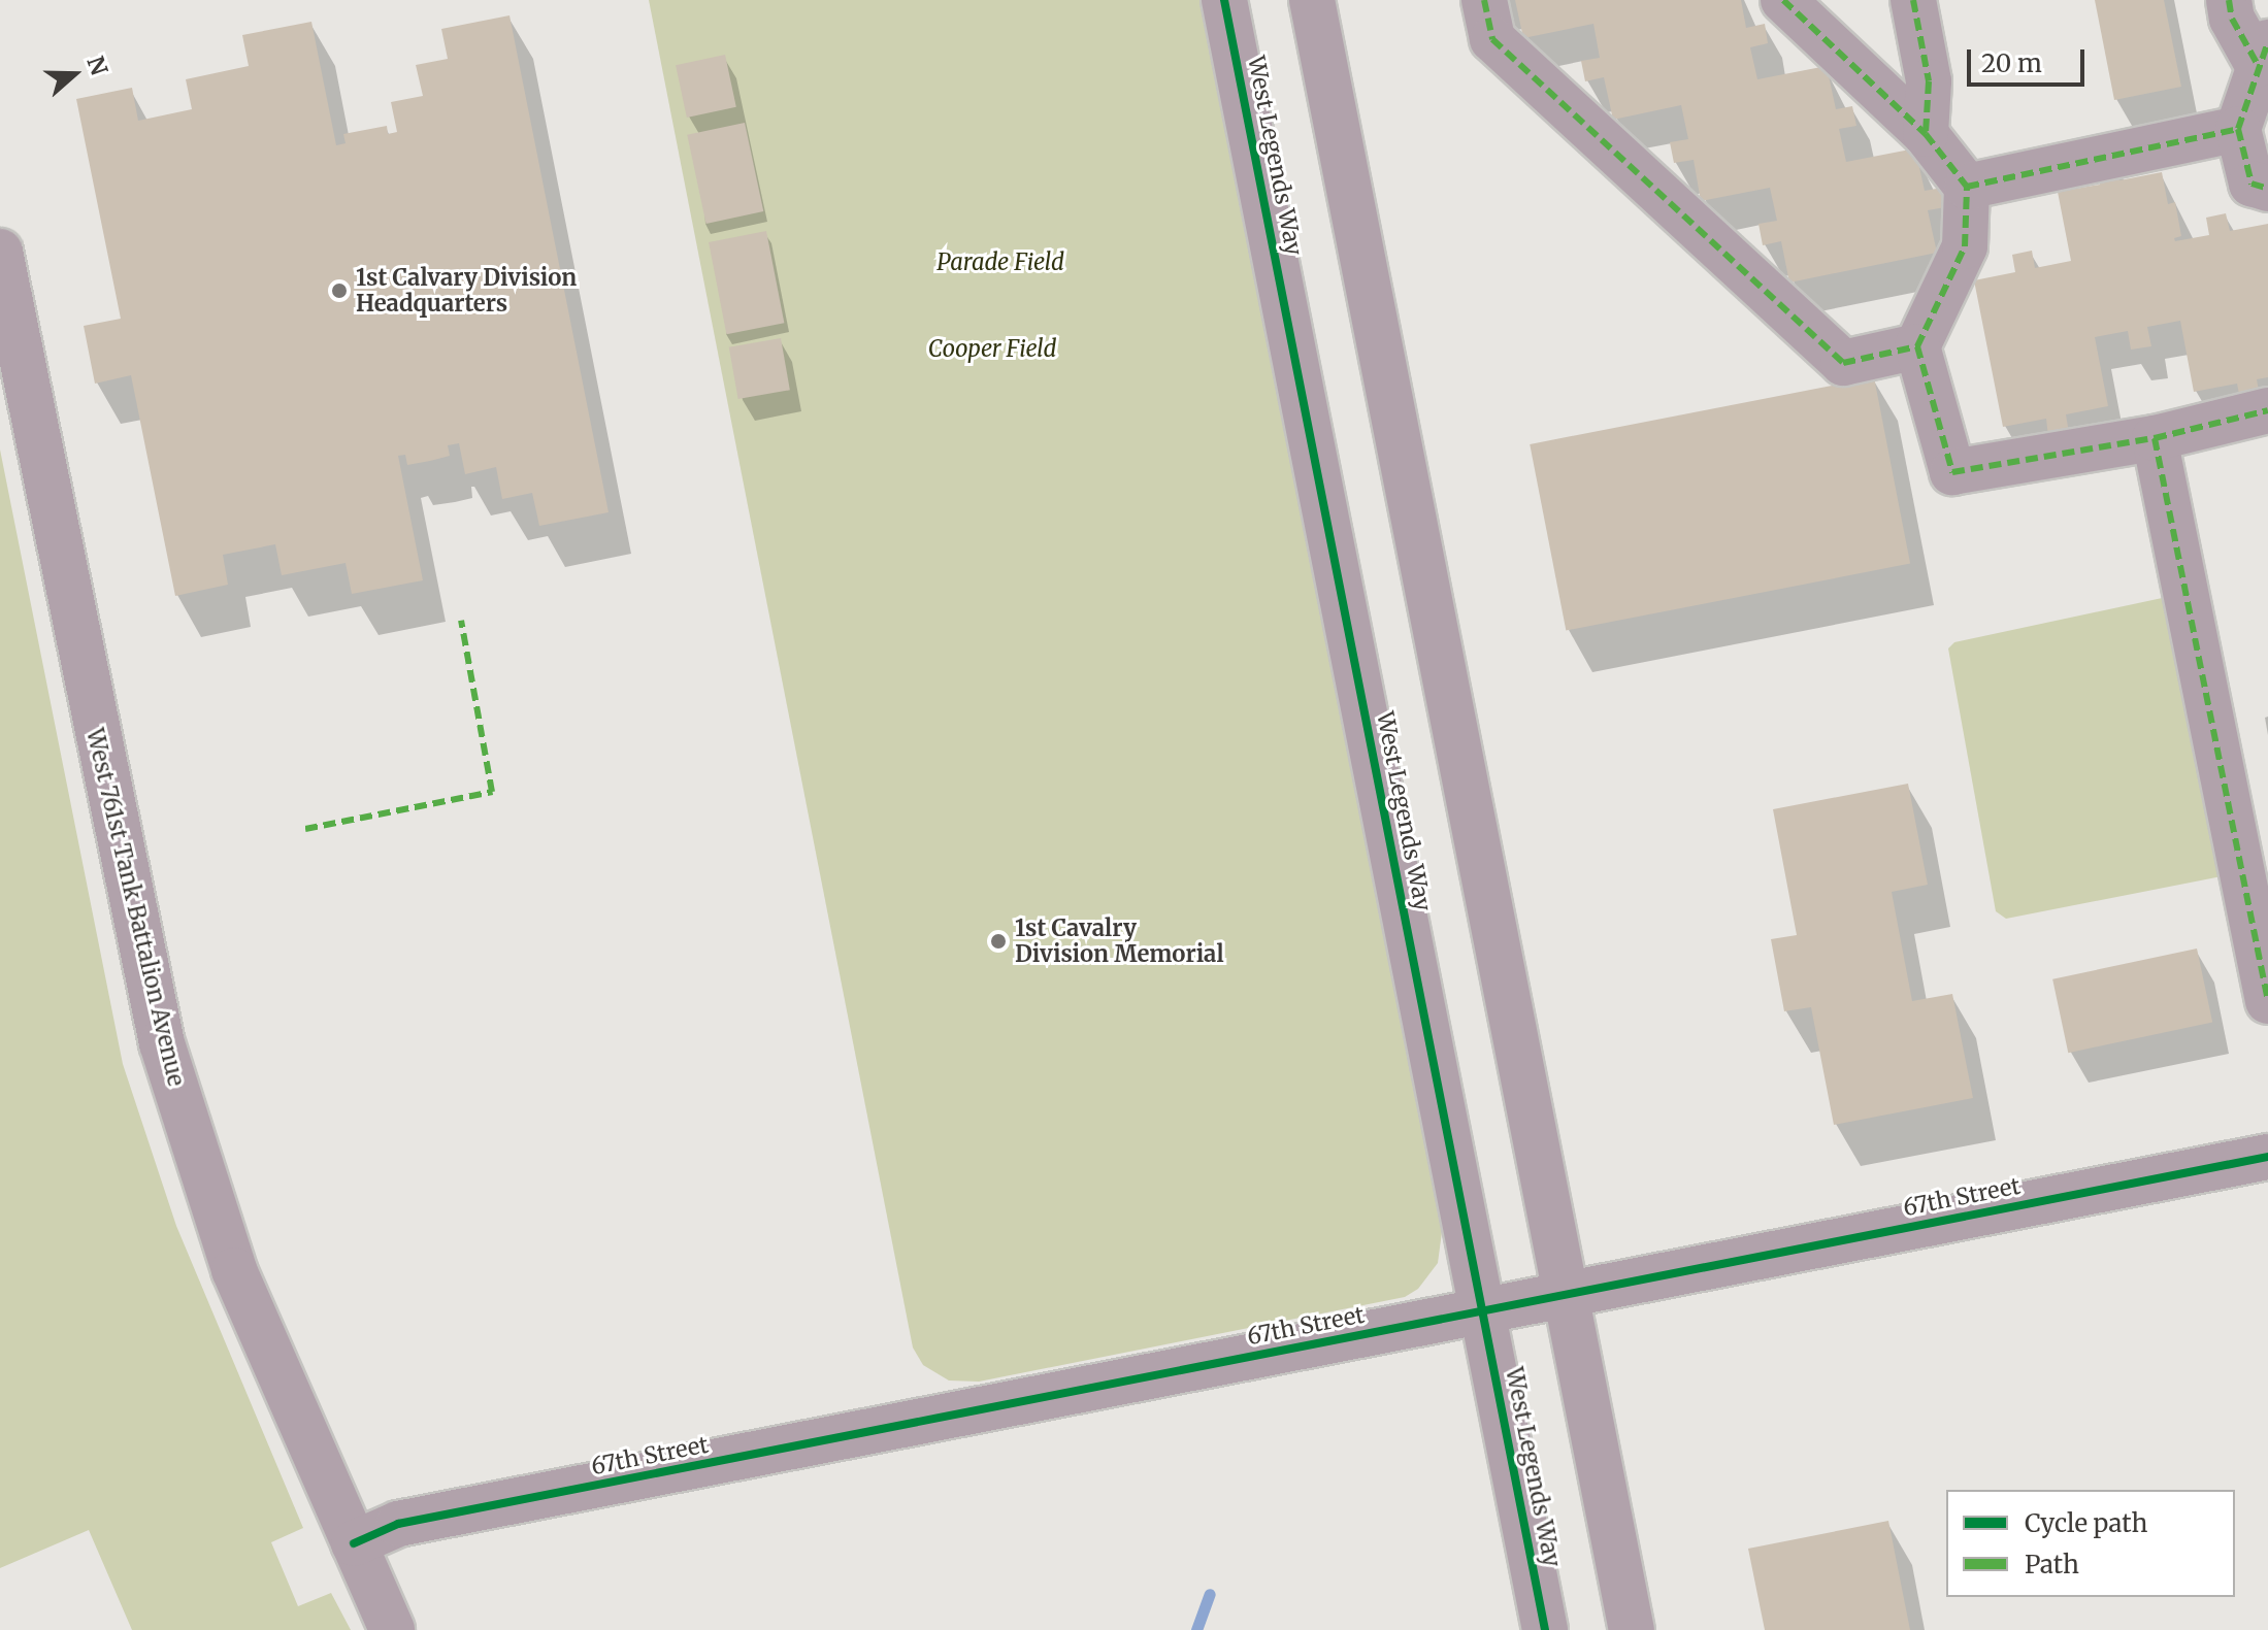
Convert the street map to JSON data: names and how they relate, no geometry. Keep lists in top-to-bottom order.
{
  "streets": {
    "street": ["West Legends Way", "West 761st Tank Battalion Avenue", "67th Street"]
  },
  "crossings": [
    ["West Legends Way", "67th Street"],
    ["West 761st Tank Battalion Avenue", "67th Street"]
  ],
  "parks": ["Parade Field", "Cooper Field"],
  "places": ["1st Calvary Division Headquarters", "1st Cavalry Division Memorial"],
  "legend": ["Cycle path", "Path"],
  "scale_bar": "20 m",
  "north": "right"
}
